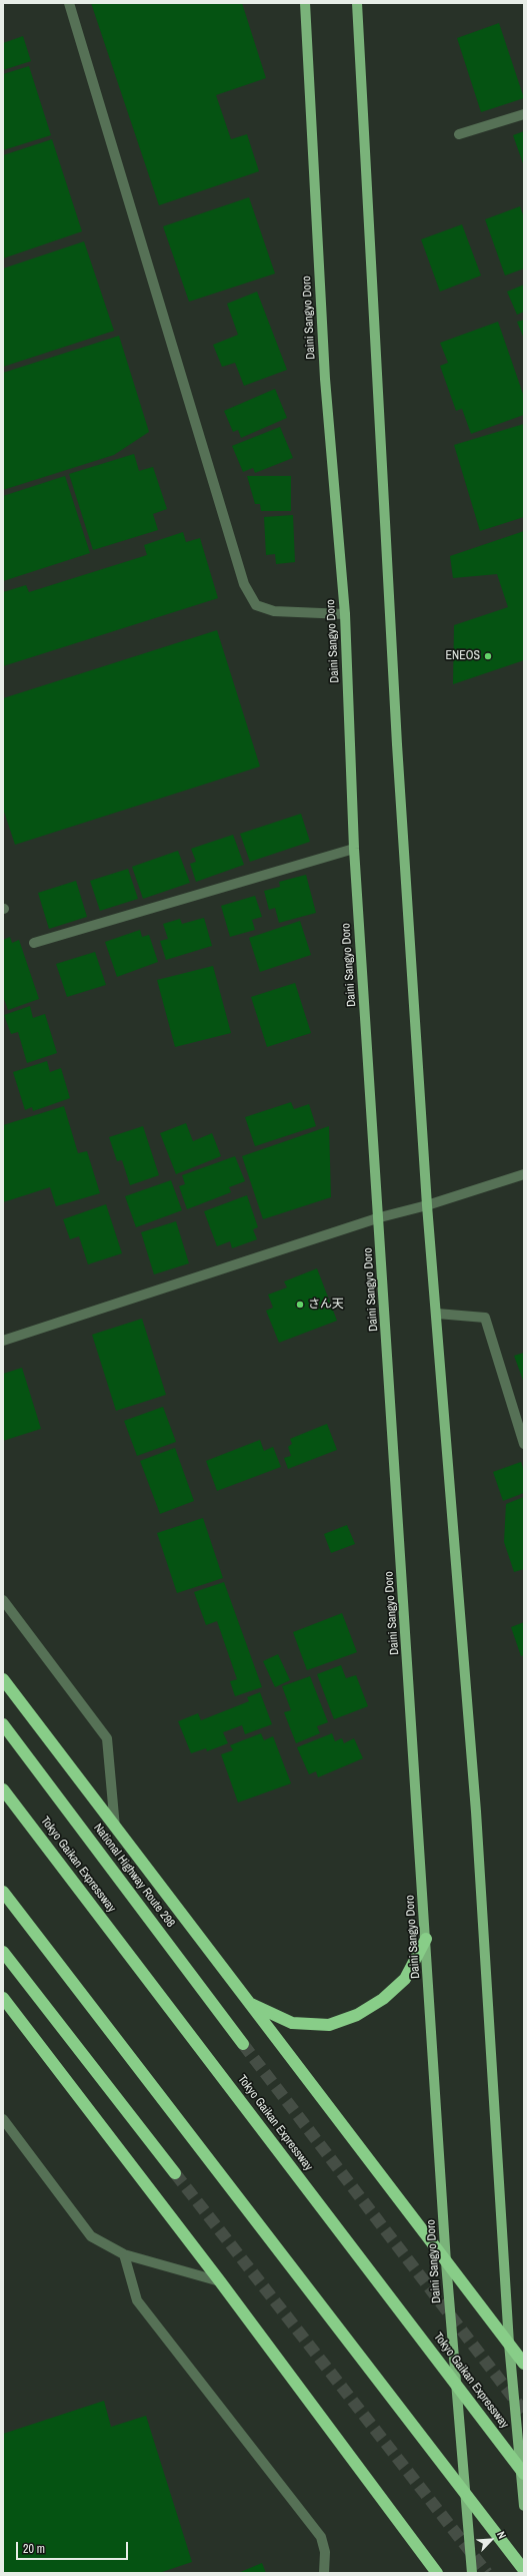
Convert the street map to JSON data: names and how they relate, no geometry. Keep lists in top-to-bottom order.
{
  "streets": {
    "highway": ["Tokyo Gaikan Expressway", "National Highway Route 298"],
    "main road": ["Daini Sangyo Doro"]
  },
  "places": ["ENEOS", "さん天"],
  "scale_bar": "20 m",
  "north": "top right"
}
